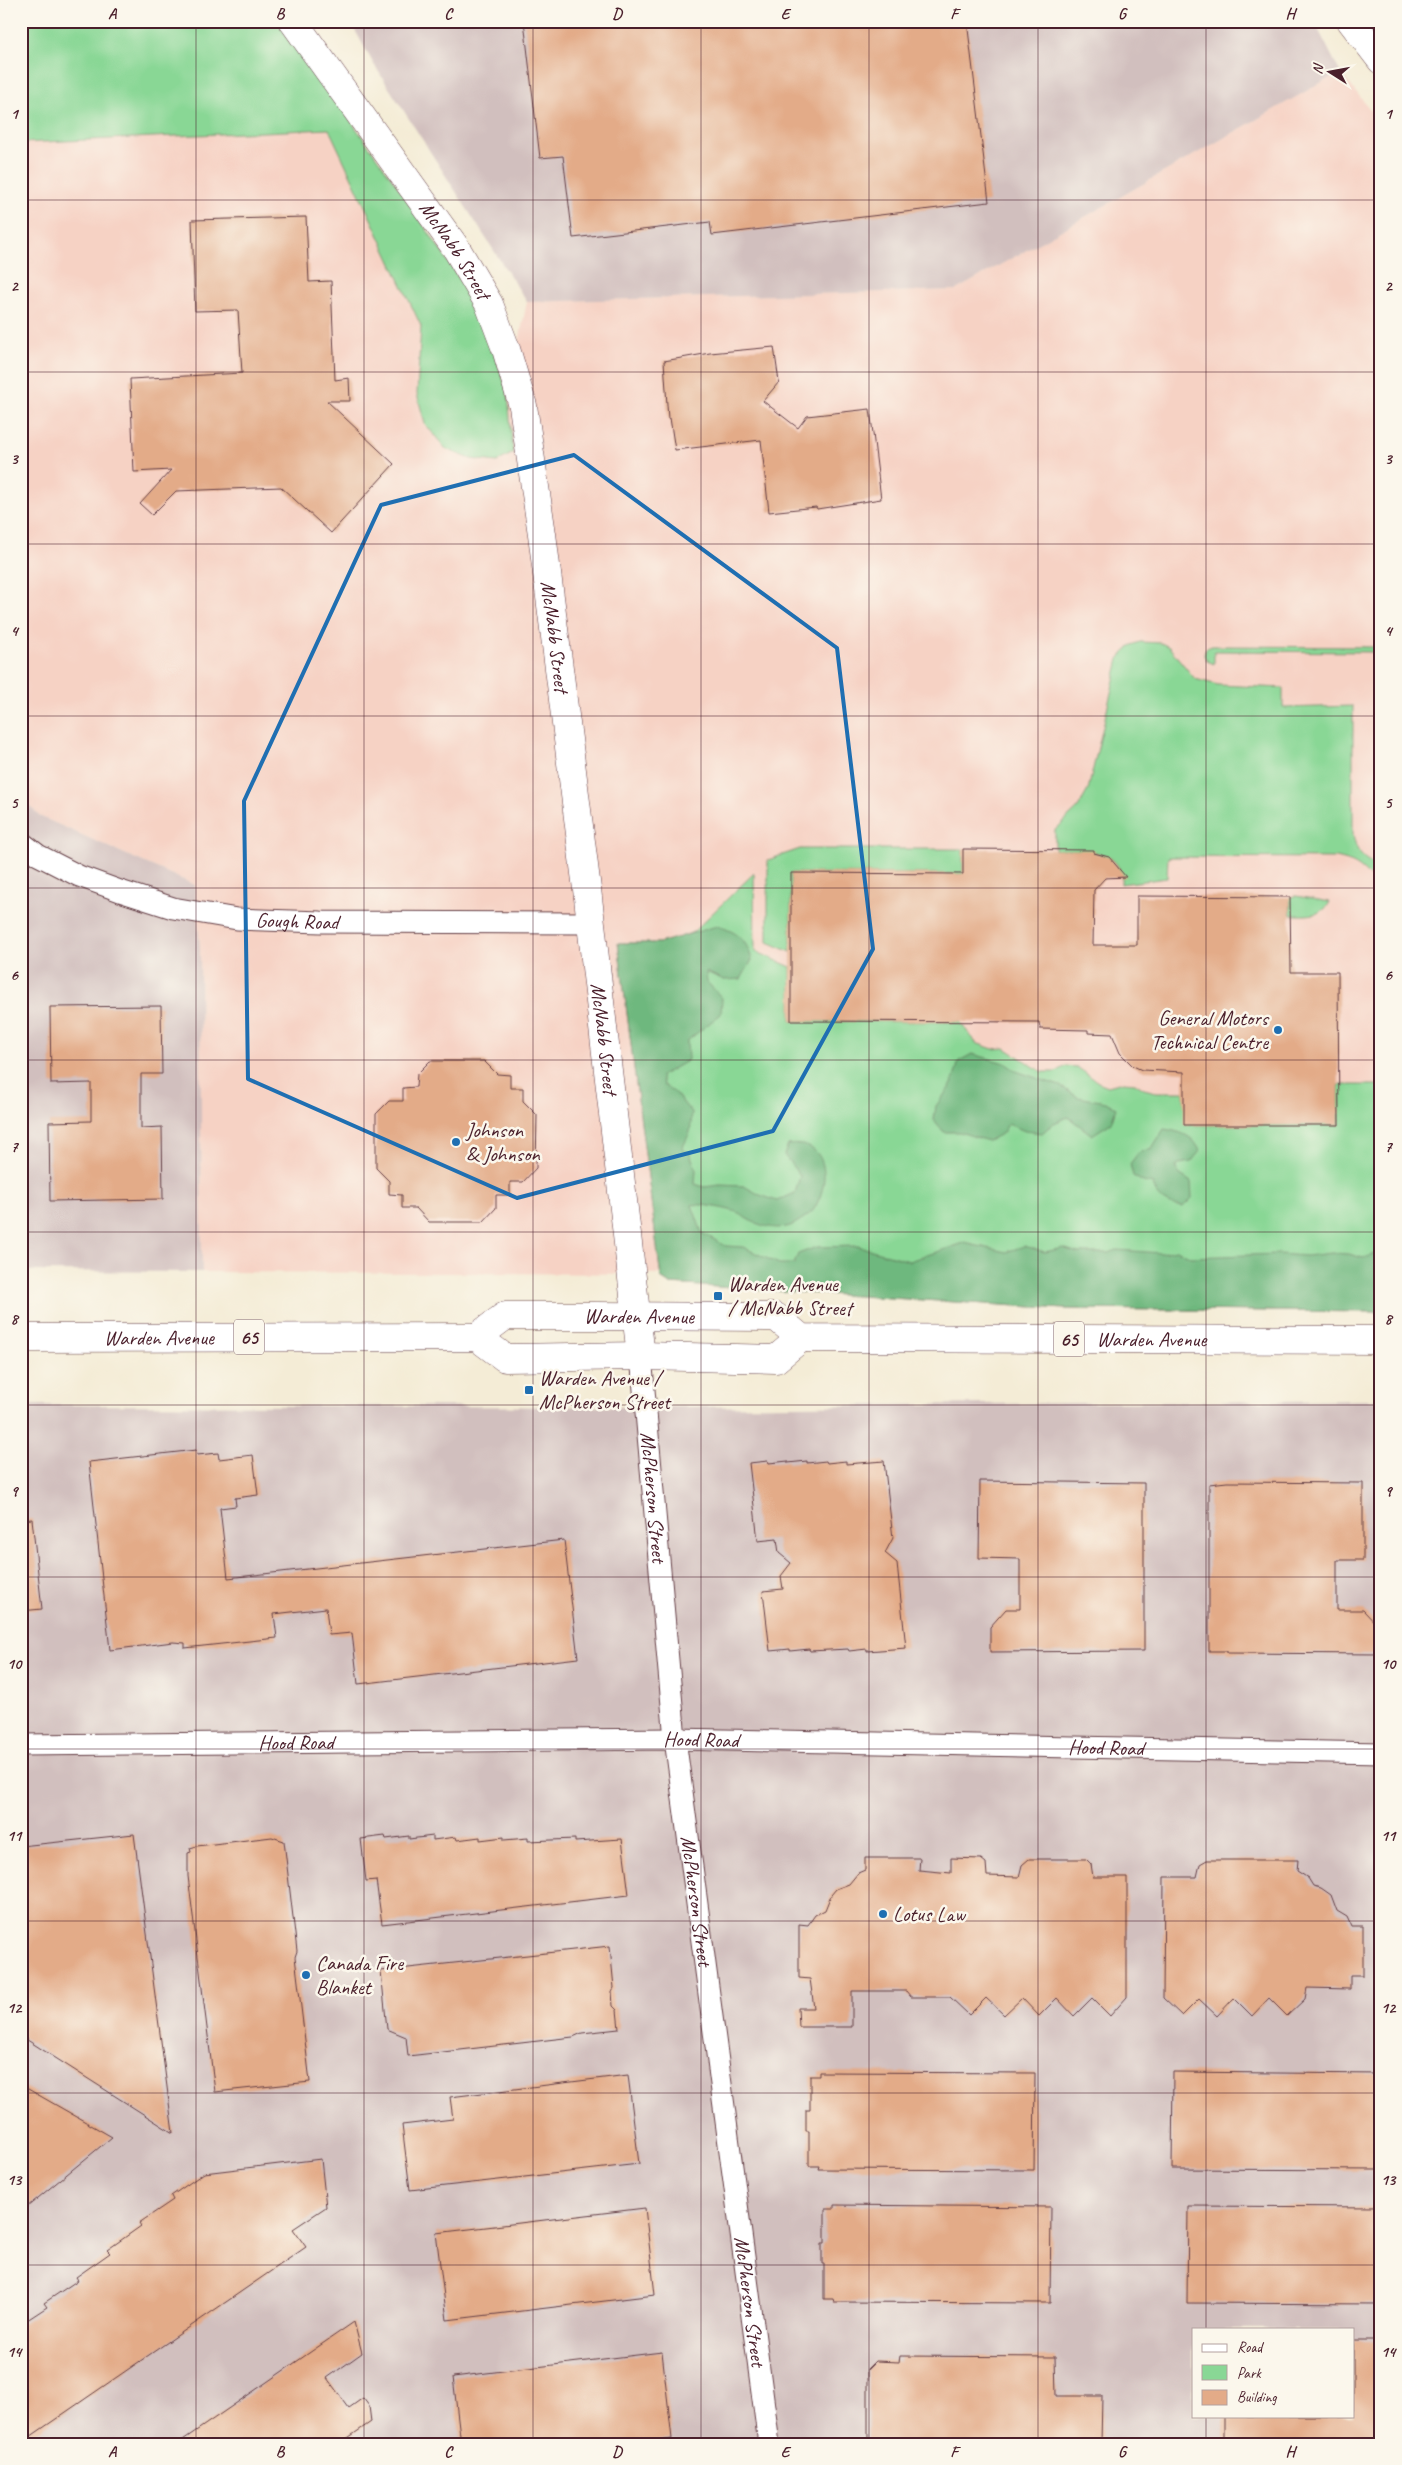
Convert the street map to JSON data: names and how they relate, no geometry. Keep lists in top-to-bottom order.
{
  "streets": {
    "main road": ["McNabb Street", "Warden Avenue", "65"],
    "street": ["Gough Road", "McPherson Street", "Hood Road"]
  },
  "crossings": [
    ["McNabb Street", "Gough Road"],
    ["McNabb Street", "Warden Avenue"],
    ["McNabb Street", "McPherson Street"],
    ["Warden Avenue", "McPherson Street"],
    ["McPherson Street", "Hood Road"]
  ],
  "places": {
    "other": [
      "General Motors Technical Centre",
      "Johnson & Johnson",
      "Lotus Law",
      "Canada Fire Blanket"
    ],
    "transit": ["Warden Avenue / McNabb Street", "Warden Avenue / McPherson Street"]
  },
  "legend": ["Road", "Park", "Building"],
  "north": "left",
  "grid": {
    "columns": [
      "A",
      "B",
      "C",
      "D",
      "E",
      "F",
      "G",
      "H"
    ],
    "rows": [
      "1",
      "2",
      "3",
      "4",
      "5",
      "6",
      "7",
      "8",
      "9",
      "10",
      "11",
      "12",
      "13",
      "14"
    ]
  }
}
